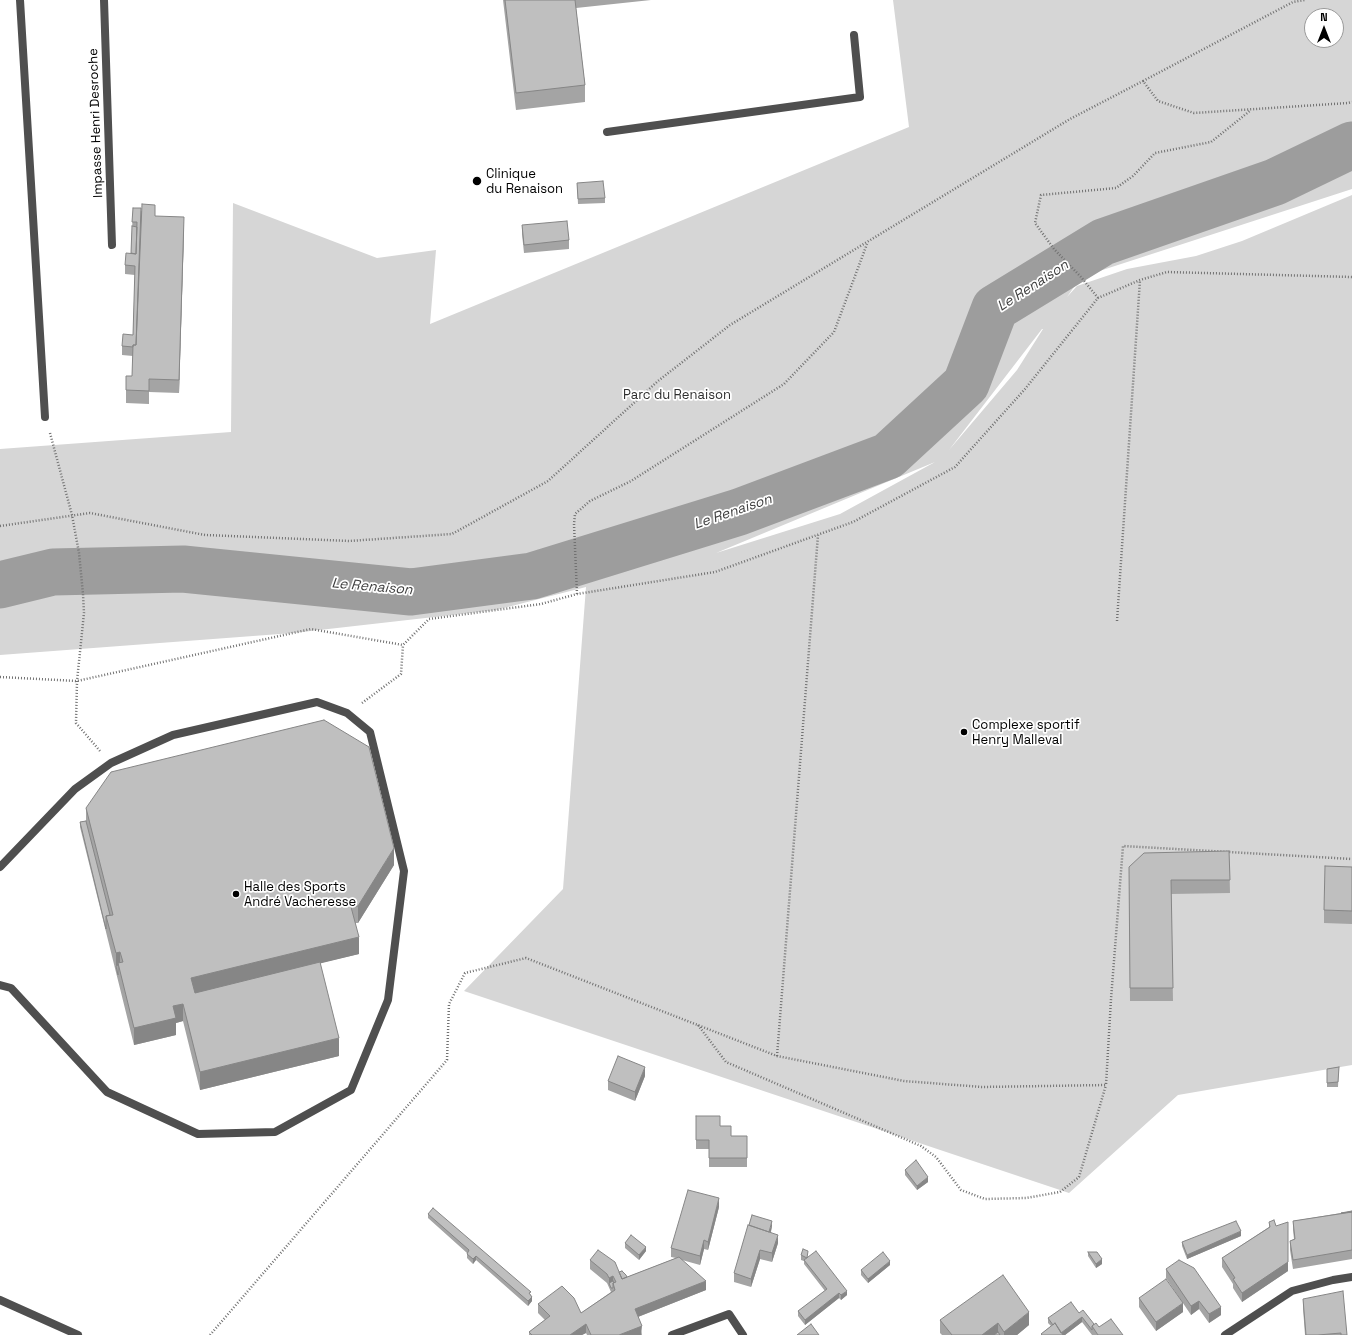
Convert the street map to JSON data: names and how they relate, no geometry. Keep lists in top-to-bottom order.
{
  "streets": {
    "street": ["Impasse Henri Desroche"]
  },
  "water": ["Le Renaison"],
  "parks": ["Parc du Renaison"],
  "places": ["Clinique du Renaison", "Complexe sportif Henry Malleval", "Halle des Sports André Vacheresse"],
  "north": "top"
}
